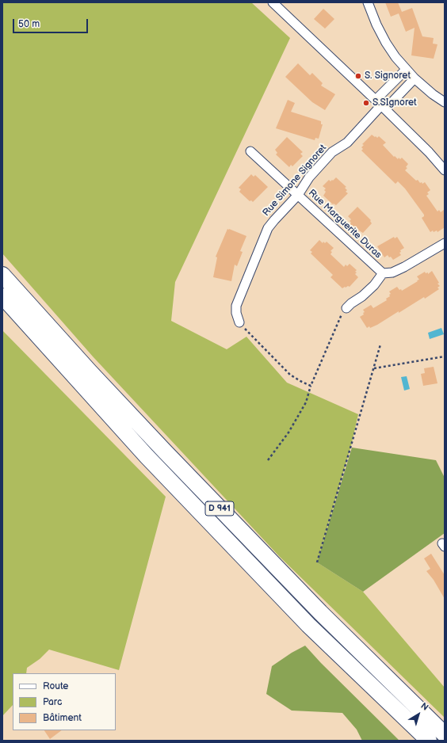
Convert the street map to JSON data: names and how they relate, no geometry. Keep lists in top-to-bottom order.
{
  "streets": {
    "highway": ["D 941"],
    "street": ["Rue Simone Signoret", "Rue Marguerite Duras"]
  },
  "crossings": [
    ["Rue Simone Signoret", "Rue Marguerite Duras"]
  ],
  "places": ["S. Signoret", "S.SIgnoret"],
  "legend": ["Route", "Parc", "Bâtiment"],
  "scale_bar": "50 m",
  "north": "top right"
}
